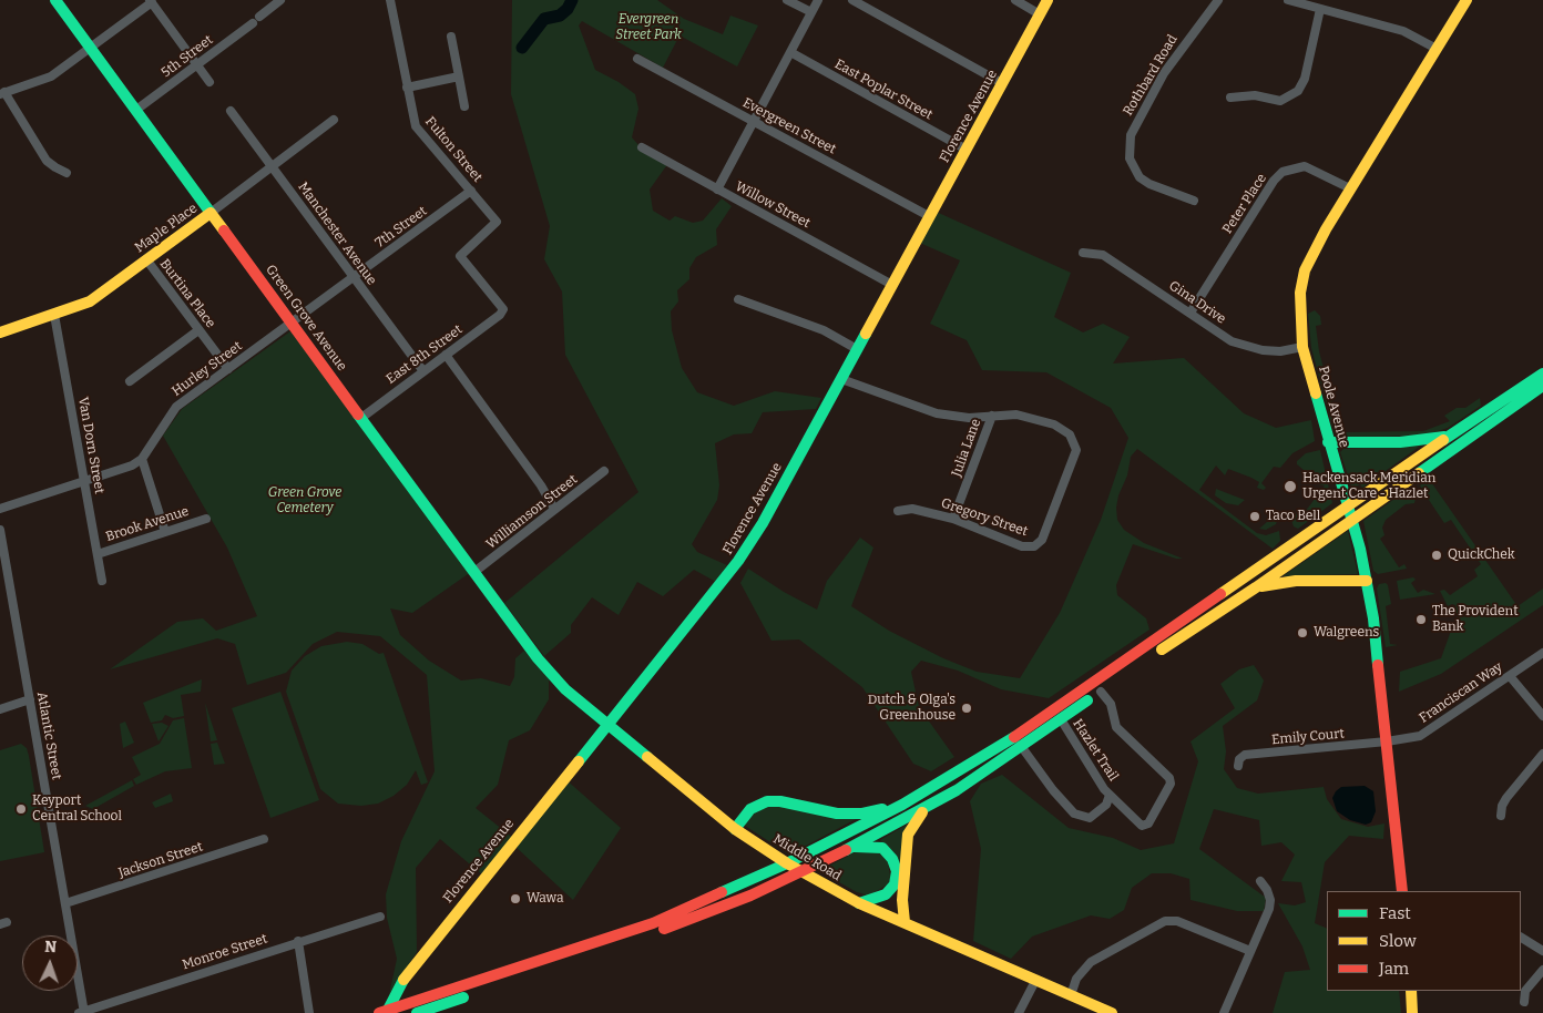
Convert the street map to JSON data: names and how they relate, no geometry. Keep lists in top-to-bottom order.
{
  "streets": {
    "main road": [
      "Florence Avenue",
      "Maple Place",
      "Green Grove Avenue",
      "Poole Avenue",
      "Middle Road"
    ],
    "street": [
      "5th Street",
      "Rothbard Road",
      "East Poplar Street",
      "Evergreen Street",
      "Fulton Street",
      "Peter Place",
      "Willow Street",
      "7th Street",
      "Manchester Avenue",
      "Burtina Place",
      "Gina Drive",
      "East 8th Street",
      "Hurley Street",
      "Van Dorn Street",
      "Julia Lane",
      "Williamson Street",
      "Gregory Street",
      "Brook Avenue",
      "Franciscan Way",
      "Atlantic Street",
      "Emily Court",
      "Hazlet Trail",
      "Jackson Street",
      "Monroe Street"
    ]
  },
  "crossings": [
    ["5th Street", "Green Grove Avenue"],
    ["East Poplar Street", "Florence Avenue"],
    ["Florence Avenue", "Evergreen Street"],
    ["Florence Avenue", "Willow Street"],
    ["Florence Avenue", "Gregory Street"],
    ["Florence Avenue", "Middle Road"],
    ["Fulton Street", "7th Street"],
    ["Fulton Street", "East 8th Street"],
    ["Peter Place", "Gina Drive"],
    ["Peter Place", "Poole Avenue"],
    ["7th Street", "Manchester Avenue"],
    ["7th Street", "Green Grove Avenue"],
    ["7th Street", "Hurley Street"],
    ["Maple Place", "Manchester Avenue"],
    ["Maple Place", "Burtina Place"],
    ["Maple Place", "Green Grove Avenue"],
    ["Maple Place", "Van Dorn Street"],
    ["Manchester Avenue", "East 8th Street"],
    ["Burtina Place", "Hurley Street"],
    ["Gina Drive", "Poole Avenue"],
    ["Green Grove Avenue", "East 8th Street"],
    ["Green Grove Avenue", "Hurley Street"],
    ["Green Grove Avenue", "Williamson Street"],
    ["Green Grove Avenue", "Middle Road"],
    ["Poole Avenue", "Franciscan Way"],
    ["Poole Avenue", "Emily Court"],
    ["Van Dorn Street", "Brook Avenue"],
    ["Julia Lane", "Gregory Street"],
    ["Franciscan Way", "Emily Court"],
    ["Atlantic Street", "Jackson Street"],
    ["Atlantic Street", "Monroe Street"]
  ],
  "parks": ["Evergreen Street Park", "Green Grove Cemetery"],
  "places": [
    "Hackensack Meridian Urgent Care - Hazlet",
    "Taco Bell",
    "QuickChek",
    "The Provident Bank",
    "Walgreens",
    "Dutch & Olga's Greenhouse",
    "Keyport Central School",
    "Wawa"
  ],
  "legend": ["Fast", "Slow", "Jam"],
  "north": "top"
}
